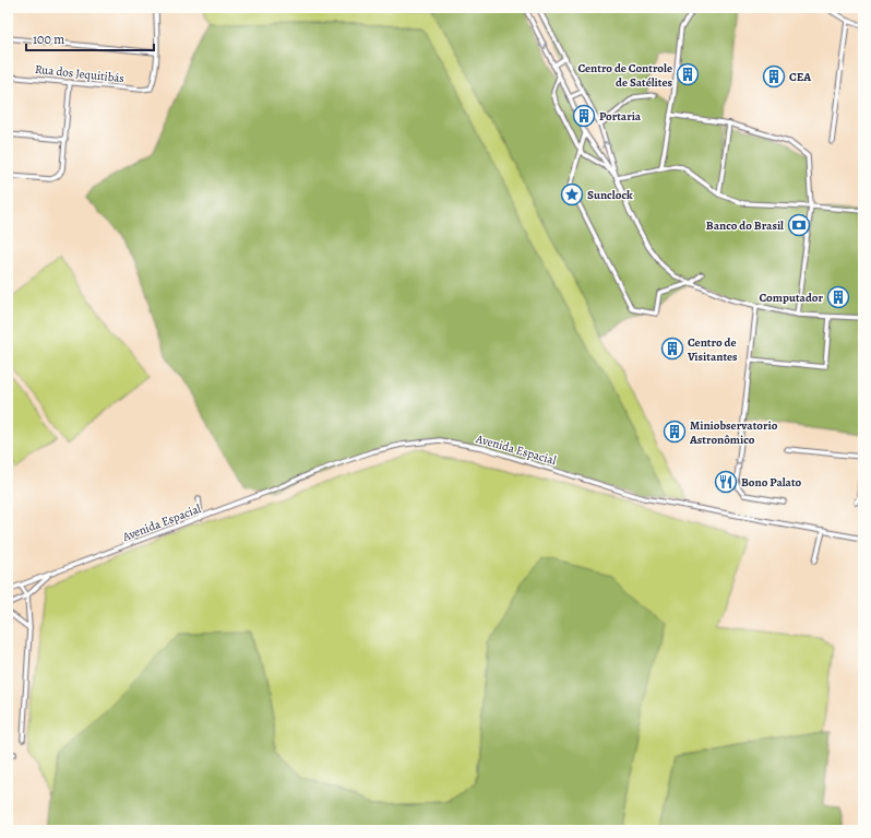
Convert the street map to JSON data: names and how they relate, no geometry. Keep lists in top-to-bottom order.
{
  "streets": {
    "lane": ["Rua dos Jequitibás", "Avenida Espacial"]
  },
  "places": {
    "building": [
      "Centro de Controle de Satélites",
      "CEA",
      "Portaria",
      "Computador",
      "Centro de Visitantes",
      "Miniobservatorio Astronômico"
    ],
    "place": ["Sunclock"],
    "bank": ["Banco do Brasil"],
    "restaurant": ["Bono Palato"]
  },
  "scale_bar": "100 m"
}
